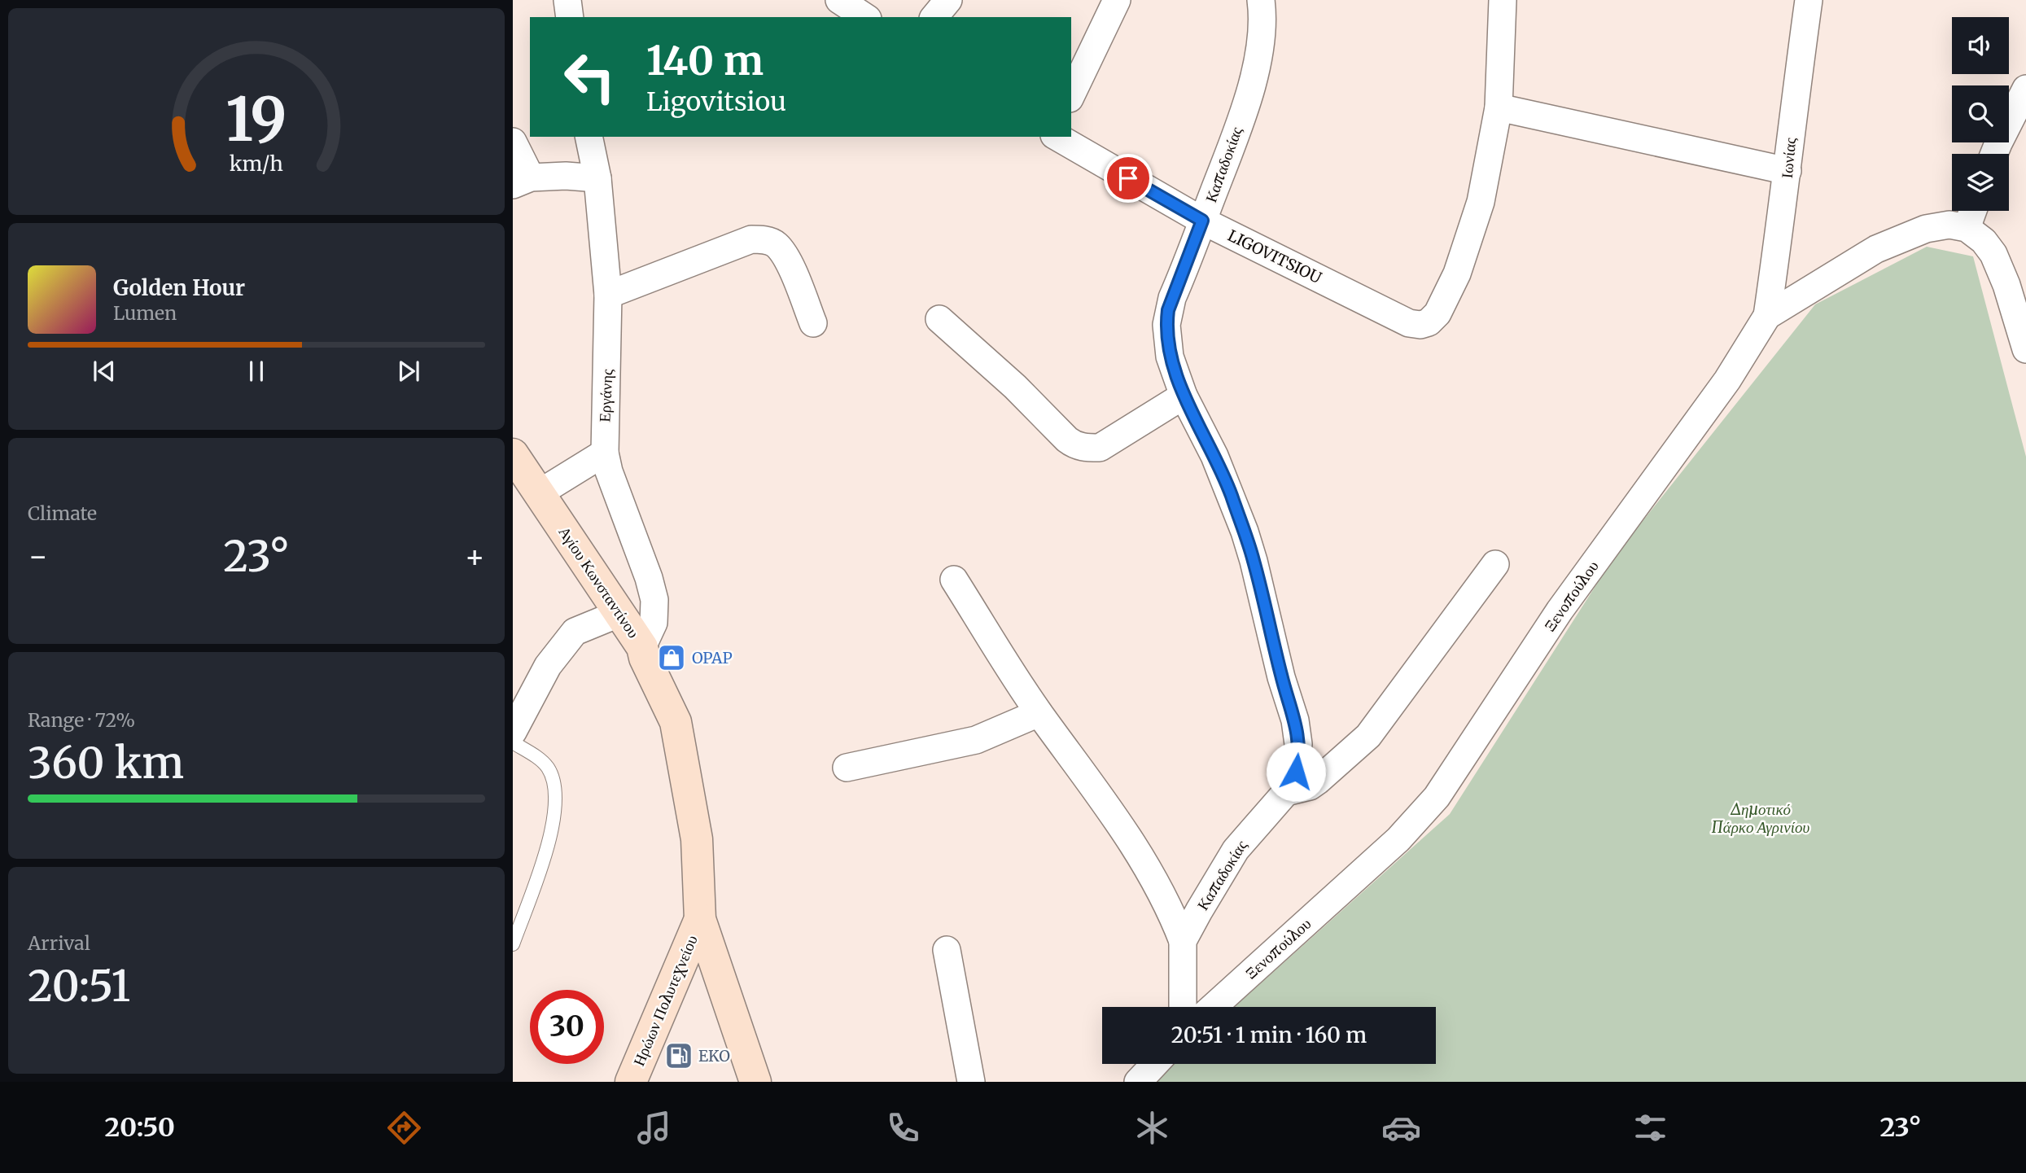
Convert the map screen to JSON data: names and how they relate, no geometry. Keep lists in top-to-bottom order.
{
  "streets": {
    "main road": ["Αγίου Κωνσταντίνου", "Ηρώων Πολυτεχνείου"],
    "street": [
      "Ιωνίας",
      "Καπαδοκίας",
      "LIGOVITSIOU",
      "Εργάνης",
      "Ξενοπούλου"
    ]
  },
  "crossings": [
    ["Ιωνίας", "Ξενοπούλου"],
    ["Καπαδοκίας", "LIGOVITSIOU"],
    ["Εργάνης", "Αγίου Κωνσταντίνου"],
    ["Αγίου Κωνσταντίνου", "Ηρώων Πολυτεχνείου"]
  ],
  "parks": ["Δημοτικό Πάρκο Αγρινίου"],
  "places": {
    "shop": ["OPAP"],
    "fuel station": ["EKO"]
  },
  "page": {
    "turn": ["140 m", "Ligovitsiou"],
    "song": ["Golden Hour", "Lumen"],
    "tile": [
      "Climate",
      ["Range · 72%", "360 km"],
      ["Arrival", "20:51"]
    ],
    "heat": ["−", "23°", "+"],
    "limit": "30",
    "trip": "20:51 · 1 min · 160 m",
    "tabs": ["20:50", "23°"],
    "gauge": ["19", "km/h"]
  }
}
